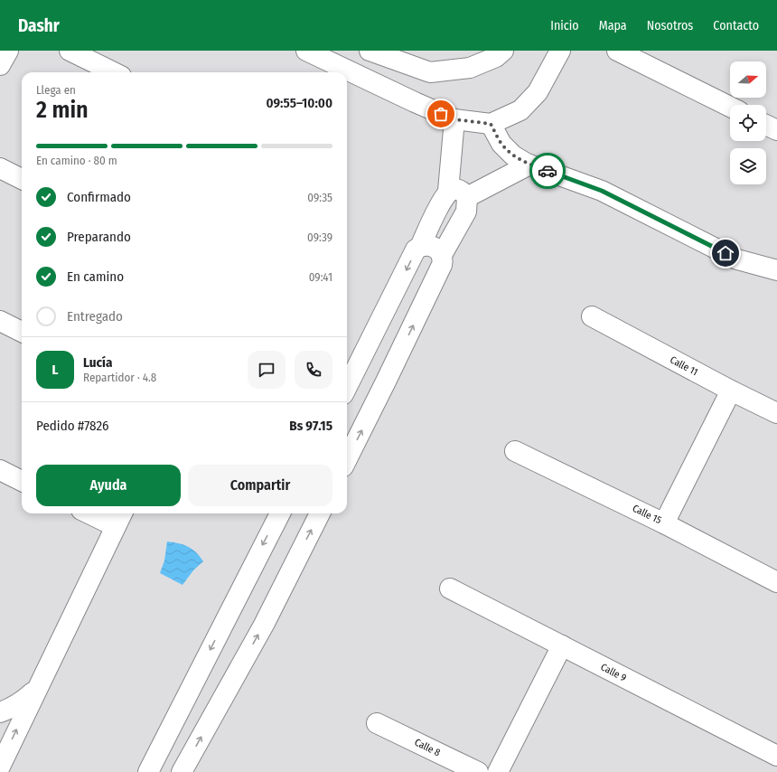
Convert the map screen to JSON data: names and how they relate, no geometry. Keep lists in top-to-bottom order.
{
  "streets": {
    "street": [
      "Calle 11",
      "Calle 15",
      "Calle 9",
      "Calle 8"
    ]
  },
  "north": "right",
  "page": {
    "header": "Dashr",
    "nav": [
      "Inicio",
      "Mapa",
      "Nosotros",
      "Contacto"
    ],
    "heading": ["2 min", "Llega en", "09:55–10:00"],
    "panel": [
      "Lucía",
      "Repartidor · 4.8",
      "Pedido #7826",
      "Bs 97.15"
    ],
    "bar": "En camino · 80 m",
    "list": [
      ["Confirmado", "09:35"],
      ["Preparando", "09:39"],
      ["En camino", "09:41"],
      "Entregado"
    ],
    "round": "L",
    "buttons": ["Ayuda", "Compartir"]
  }
}
